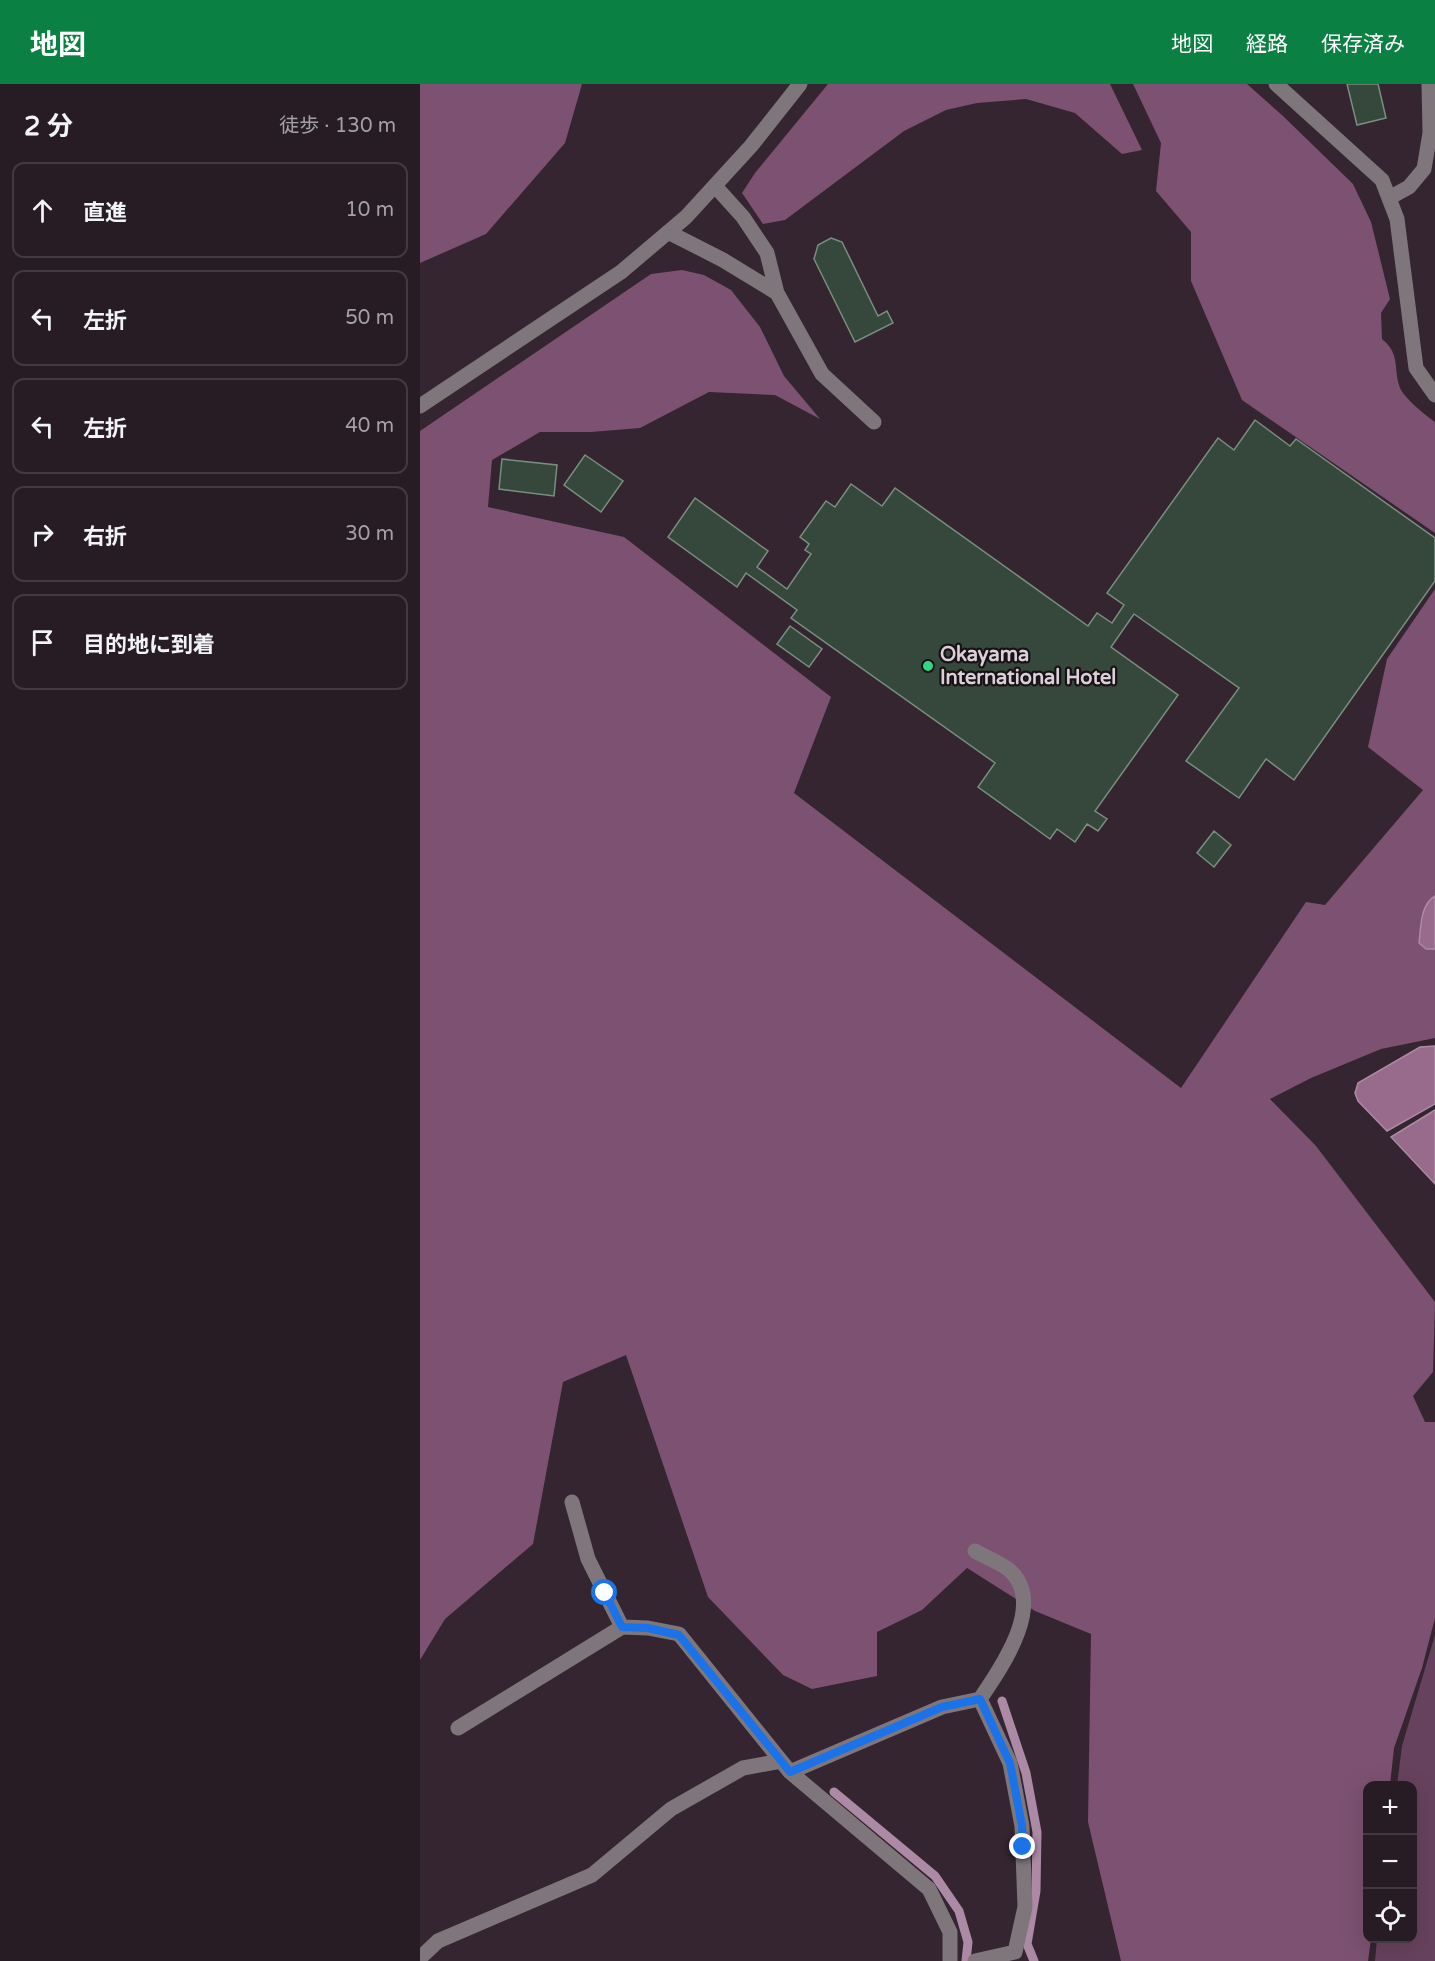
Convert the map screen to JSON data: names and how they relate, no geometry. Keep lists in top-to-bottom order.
{
  "places": ["Okayama International Hotel"],
  "page": {
    "header": "地図",
    "nav": ["地図", "経路", "保存済み"],
    "heading": ["2 分", "徒歩 · 130 m"],
    "list": [
      ["直進", "10 m"],
      ["左折", "50 m"],
      ["左折", "40 m"],
      ["右折", "30 m"],
      "目的地に到着"
    ],
    "map_buttons": ["+", "−"]
  }
}
